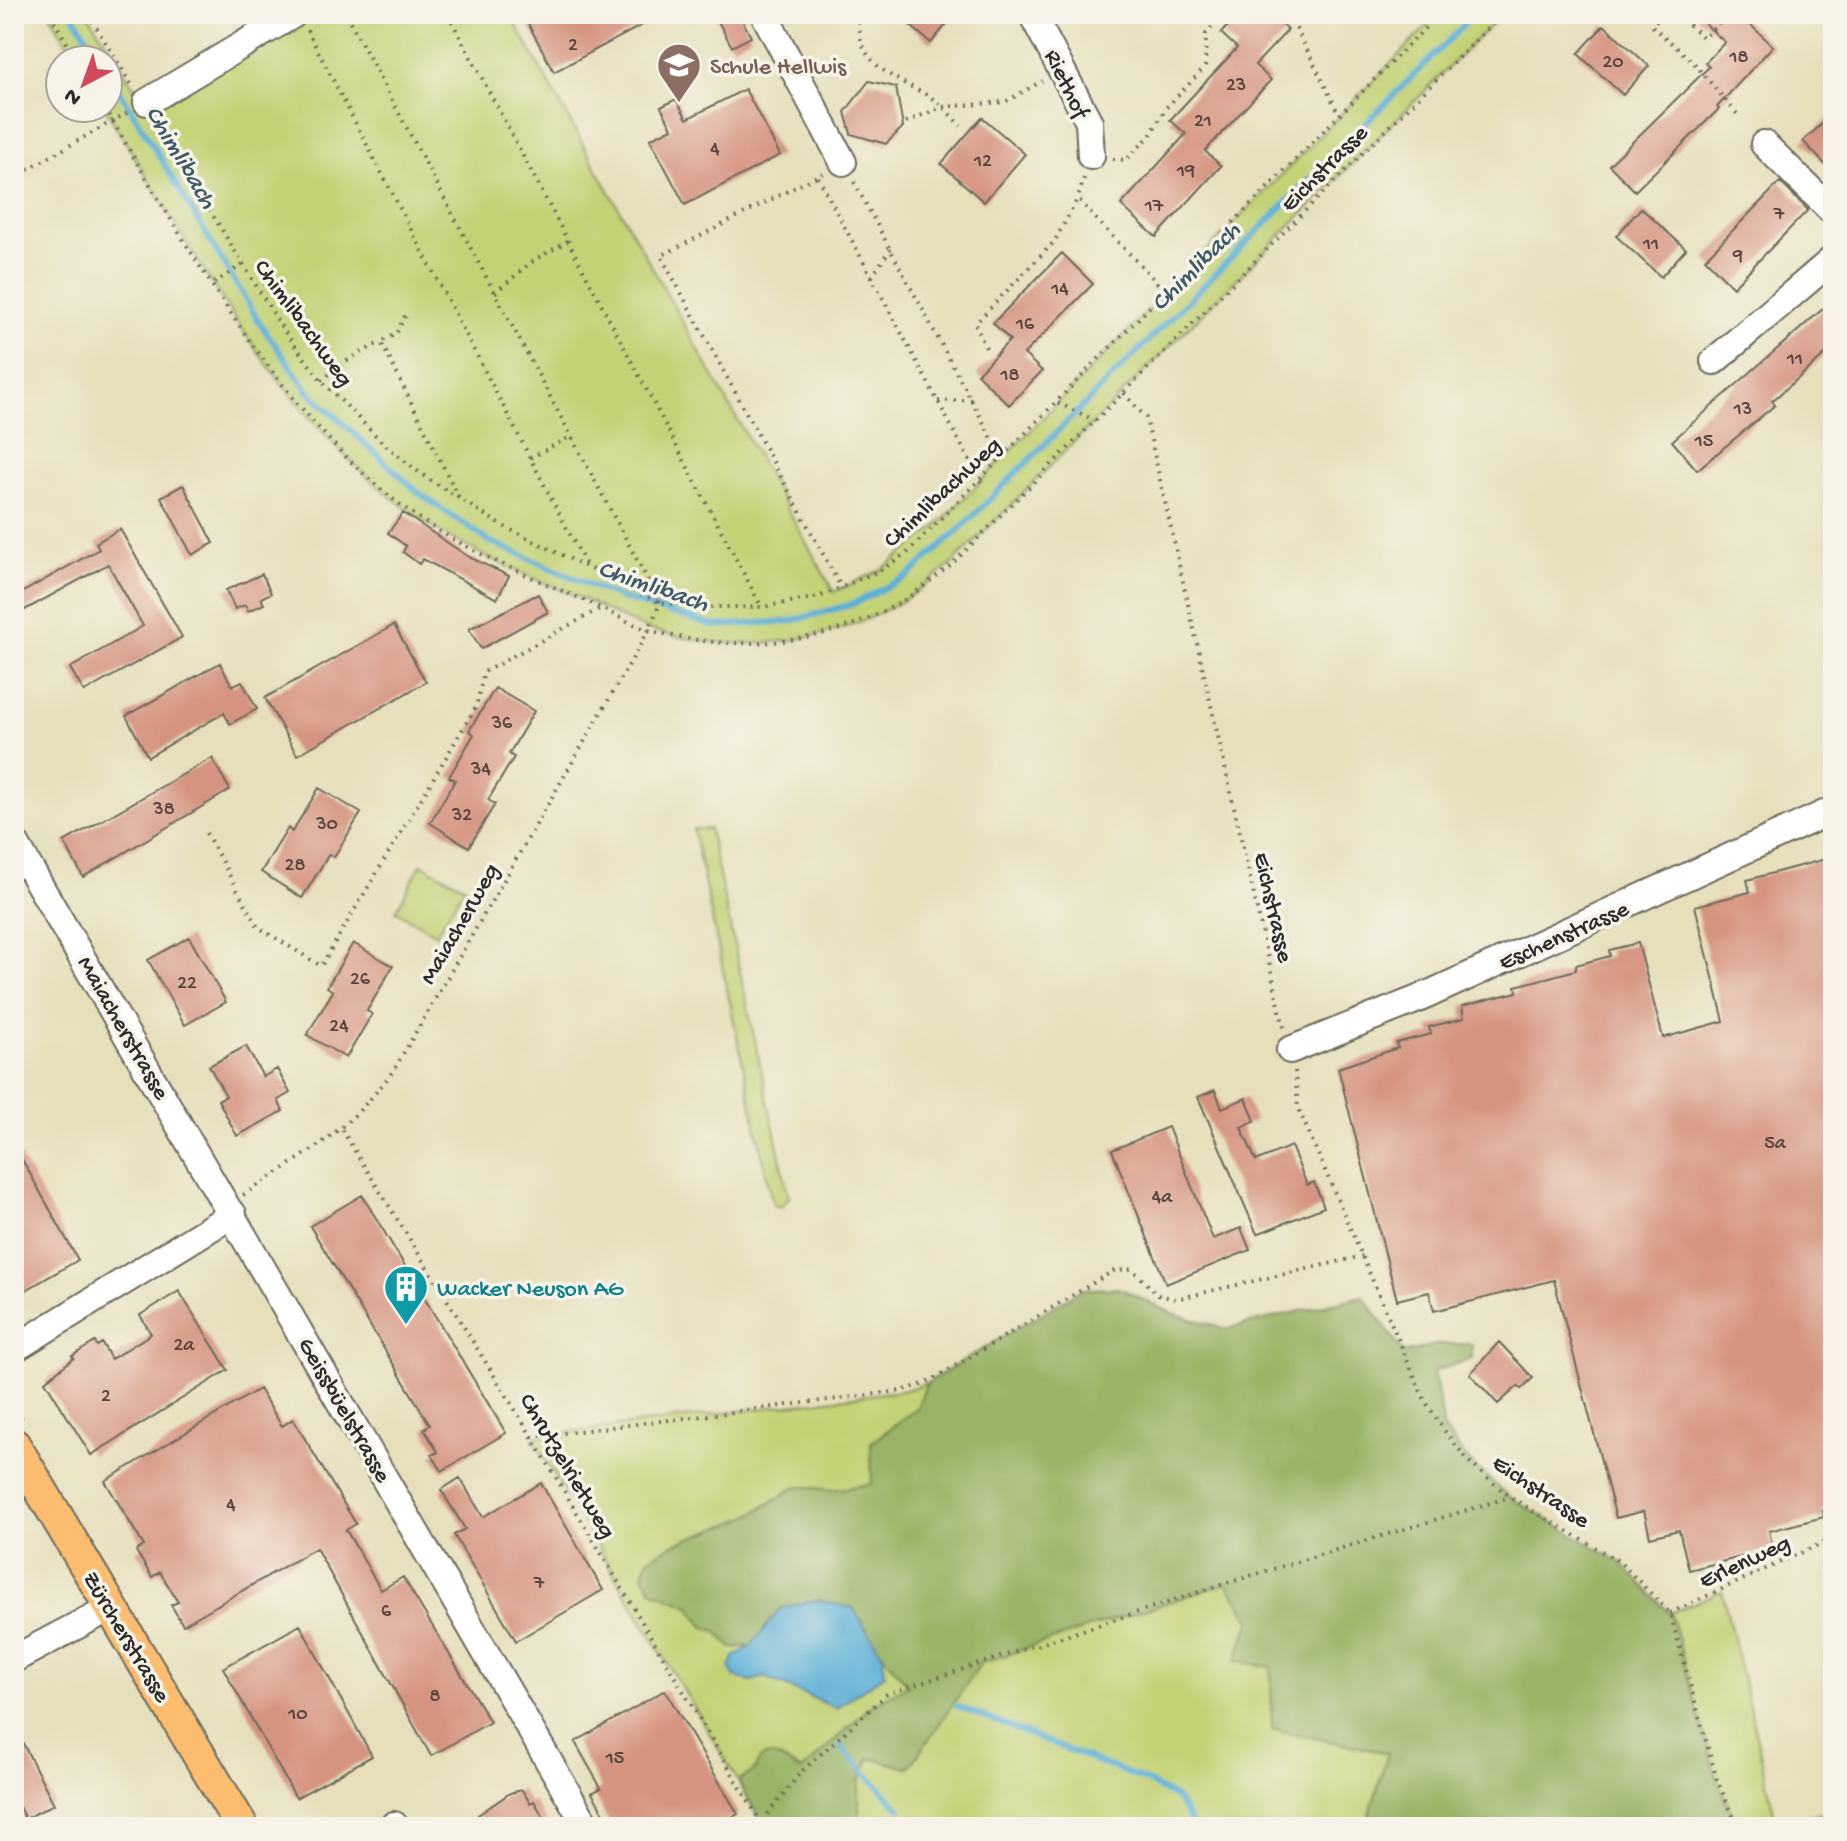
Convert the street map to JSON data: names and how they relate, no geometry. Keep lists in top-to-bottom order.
{
  "streets": {
    "main road": ["Zürcherstrasse"],
    "street": [
      "Riethof",
      "Eschenstrasse",
      "Maiacherstrasse",
      "Geissbüelstrasse"
    ],
    "path": [
      "Eichstrasse",
      "Chimlibachweg",
      "Maiacherweg",
      "Chrutzelrietweg",
      "Erlenweg"
    ]
  },
  "crossings": [
    ["Eichstrasse", "Eschenstrasse"],
    ["Eichstrasse", "Erlenweg"],
    ["Chimlibachweg", "Maiacherweg"],
    ["Maiacherweg", "Maiacherstrasse"],
    ["Maiacherweg", "Geissbüelstrasse"],
    ["Maiacherweg", "Chrutzelrietweg"],
    ["Maiacherstrasse", "Geissbüelstrasse"]
  ],
  "water": ["Chimlibach"],
  "places": {
    "school or university": ["Schule Hellwis"],
    "building": ["Wacker Neuson AG"]
  },
  "house_numbers": [
    "2",
    "18",
    "20",
    "23",
    "21",
    "4",
    "12",
    "19",
    "17",
    "7",
    "11",
    "9",
    "14",
    "16",
    "11",
    "18",
    "13",
    "15",
    "36",
    "34",
    "38",
    "32",
    "30",
    "28",
    "26",
    "22",
    "24",
    "5a",
    "4a",
    "2a",
    "2",
    "4",
    "7",
    "6",
    "8",
    "10",
    "15"
  ],
  "north": "bottom left"
}
